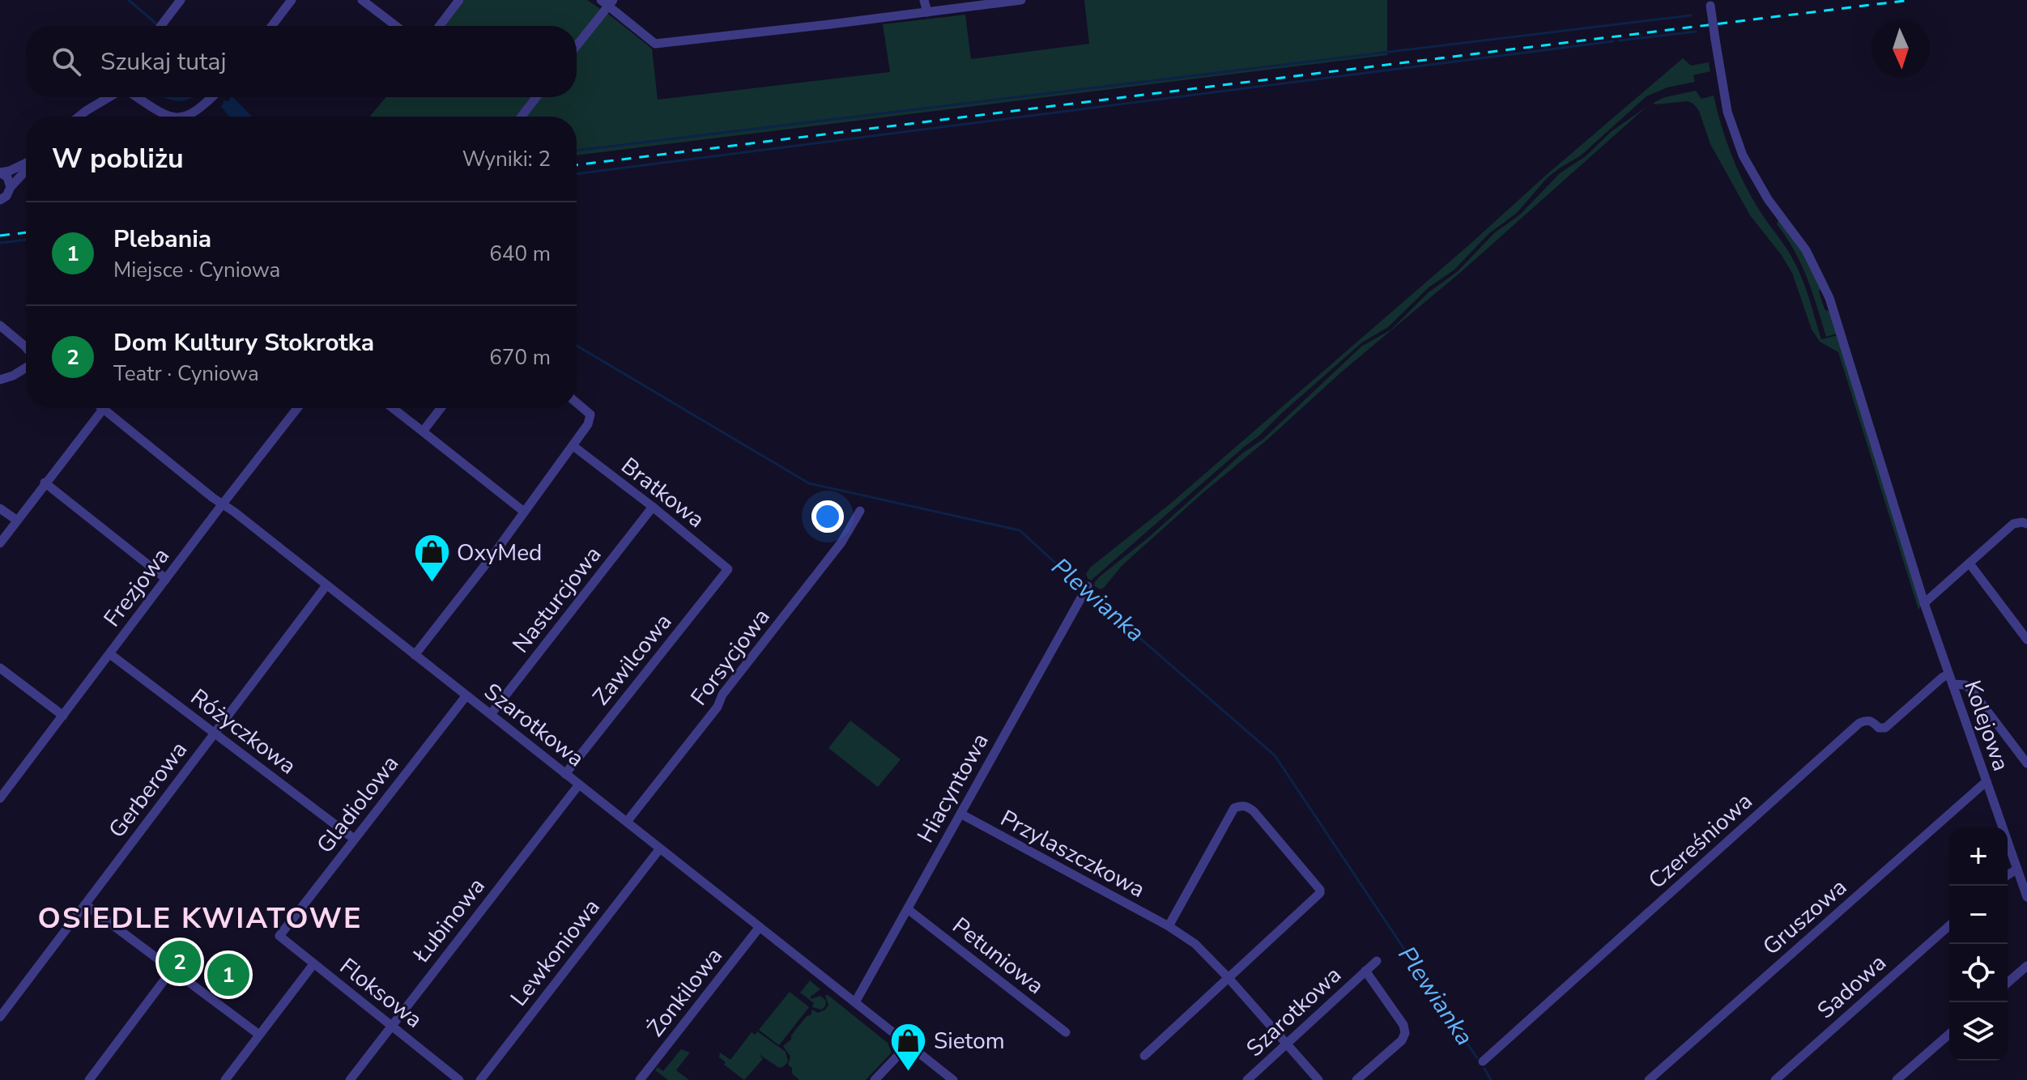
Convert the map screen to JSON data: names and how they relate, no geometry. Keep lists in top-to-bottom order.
{
  "streets": {
    "street": [
      "Bratkowa",
      "Frezjowa",
      "Nasturcjowa",
      "Forsycjowa",
      "Zawilcowa",
      "Szarotkowa",
      "Kolejowa",
      "Różyczkowa",
      "Hiacyntowa",
      "Gerberowa",
      "Gladiolowa",
      "Czereśniowa",
      "Przylaszczkowa",
      "Gruszowa",
      "Łubinowa",
      "Lewkoniowa",
      "Petuniowa",
      "Sadowa",
      "Żonkilowa",
      "Floksowa"
    ]
  },
  "crossings": [
    ["Bratkowa", "Nasturcjowa"],
    ["Bratkowa", "Zawilcowa"],
    ["Frezjowa", "Szarotkowa"],
    ["Frezjowa", "Różyczkowa"],
    ["Nasturcjowa", "Szarotkowa"],
    ["Forsycjowa", "Szarotkowa"],
    ["Zawilcowa", "Szarotkowa"],
    ["Szarotkowa", "Hiacyntowa"],
    ["Szarotkowa", "Gerberowa"],
    ["Szarotkowa", "Gladiolowa"],
    ["Szarotkowa", "Przylaszczkowa"],
    ["Szarotkowa", "Łubinowa"],
    ["Szarotkowa", "Lewkoniowa"],
    ["Szarotkowa", "Żonkilowa"],
    ["Kolejowa", "Czereśniowa"],
    ["Kolejowa", "Gruszowa"],
    ["Różyczkowa", "Gerberowa"],
    ["Różyczkowa", "Gladiolowa"],
    ["Hiacyntowa", "Przylaszczkowa"],
    ["Hiacyntowa", "Petuniowa"],
    ["Gladiolowa", "Floksowa"],
    ["Łubinowa", "Floksowa"]
  ],
  "districts": ["OSIEDLE KWIATOWE"],
  "water": ["Plewianka"],
  "places": {
    "shop": ["OxyMed", "Sietom"]
  },
  "north": "bottom",
  "page": {
    "search": "Szukaj tutaj",
    "heading": ["W pobliżu", "Wyniki: 2"],
    "list": [
      {
        "mark": "1",
        "name": "Plebania",
        "note": "Miejsce · Cyniowa",
        "value": "640 m"
      },
      {
        "mark": "2",
        "name": "Dom Kultury Stokrotka",
        "note": "Teatr · Cyniowa",
        "value": "670 m"
      }
    ],
    "map_buttons": ["+", "−"],
    "pins": ["2", "1"]
  }
}
